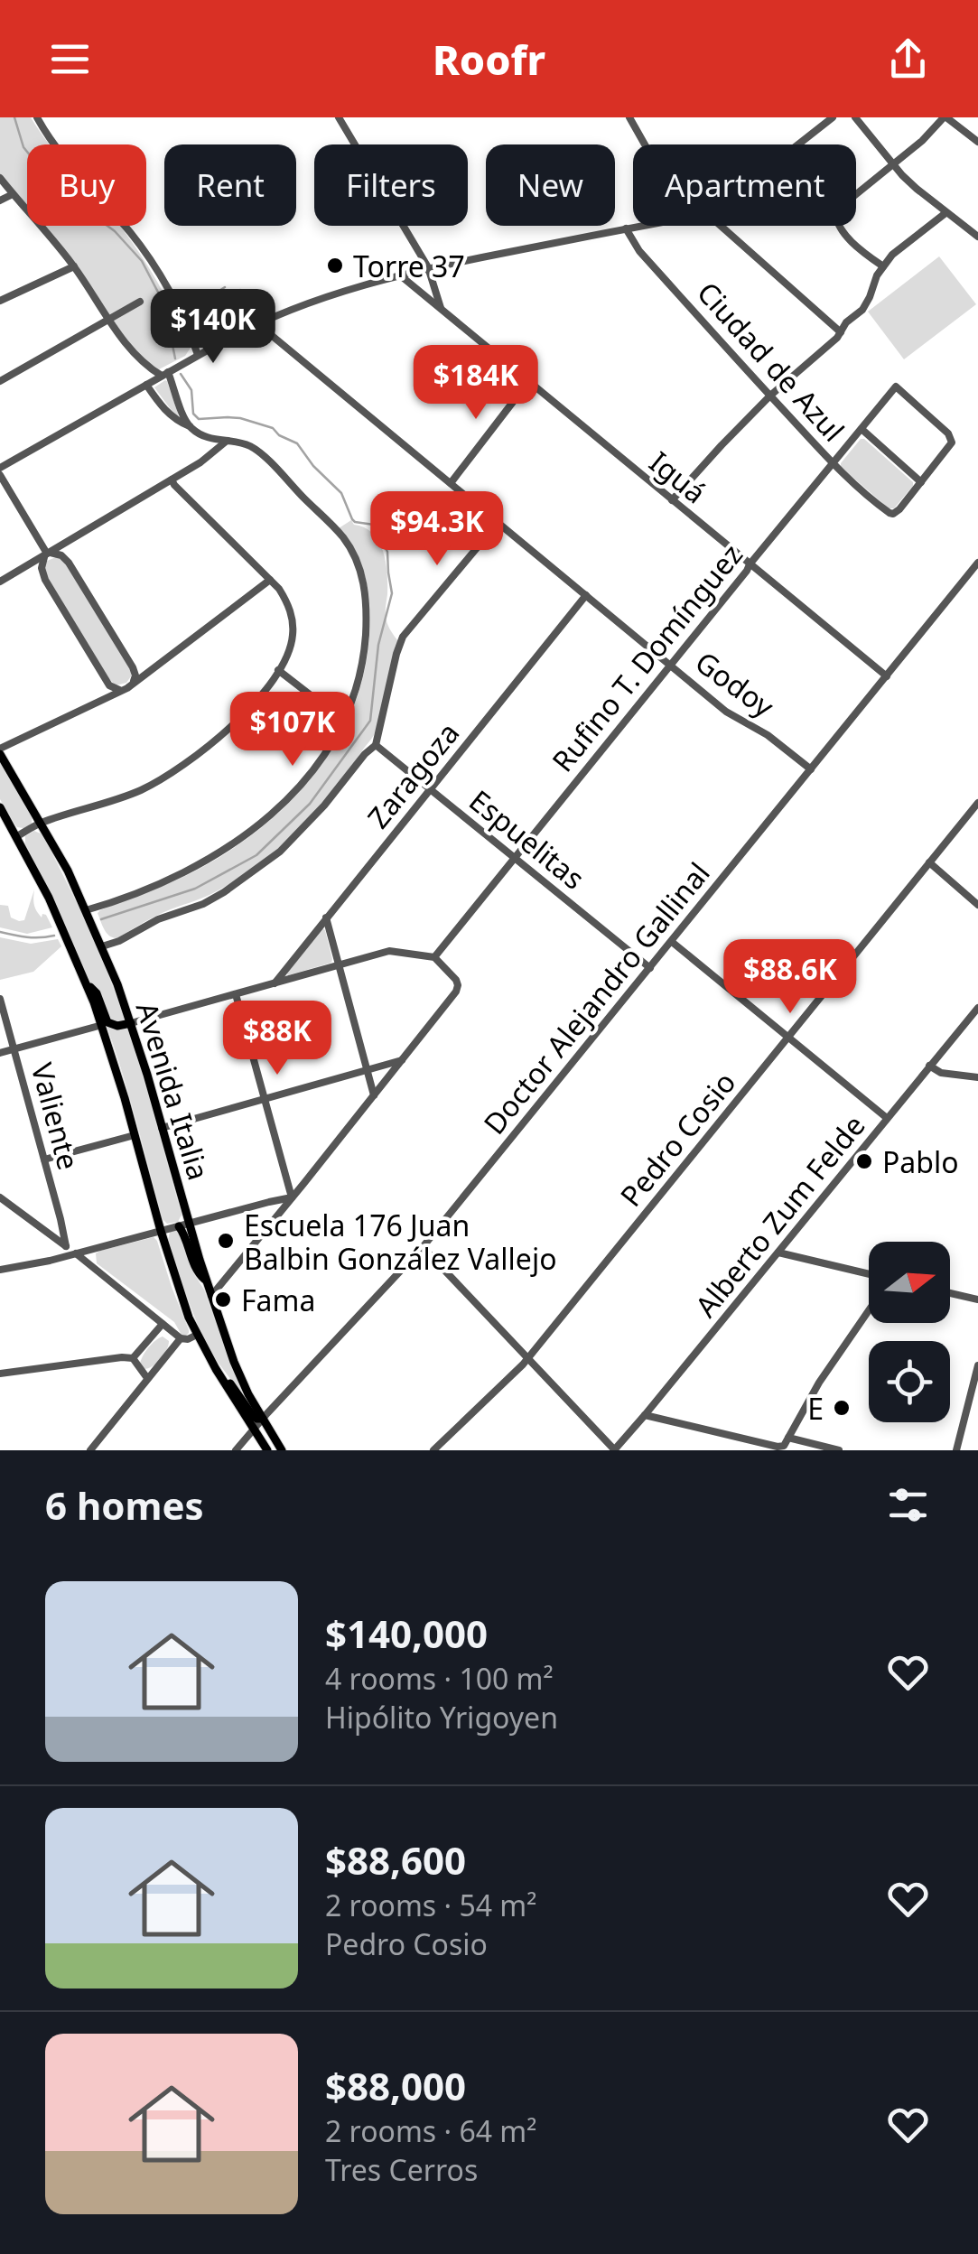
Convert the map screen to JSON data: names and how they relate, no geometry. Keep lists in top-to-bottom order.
{
  "streets": {
    "main road": ["Avenida Italia"],
    "street": [
      "Ciudad de Azul",
      "Iguá",
      "Rufino T. Domínguez",
      "Godoy",
      "Zaragoza",
      "Espuelitas",
      "Doctor Alejandro Gallinal",
      "Valiente",
      "Pedro Cosio",
      "Alberto Zum Felde"
    ]
  },
  "crossings": [
    ["Ciudad de Azul", "Rufino T. Domínguez"],
    ["Iguá", "Rufino T. Domínguez"],
    ["Iguá", "Doctor Alejandro Gallinal"],
    ["Rufino T. Domínguez", "Godoy"],
    ["Rufino T. Domínguez", "Espuelitas"],
    ["Godoy", "Zaragoza"],
    ["Godoy", "Doctor Alejandro Gallinal"],
    ["Zaragoza", "Espuelitas"],
    ["Espuelitas", "Doctor Alejandro Gallinal"],
    ["Doctor Alejandro Gallinal", "Avenida Italia"]
  ],
  "places": [
    "Torre 37",
    "Pablo",
    "Escuela 176 Juan Balbin González Vallejo",
    "Fama",
    "E"
  ],
  "north": "right",
  "page": {
    "header": "Roofr",
    "chip": [
      "Buy",
      "Rent",
      "Filters",
      "New",
      "Apartment"
    ],
    "price": [
      "$140K",
      "$184K",
      "$94.3K",
      "$107K",
      "$88.6K",
      "$88K"
    ],
    "heading": "6 homes",
    "list": [
      {
        "name": "$140,000",
        "note": "4 rooms · 100 m² · Hipólito Yrigoyen"
      },
      {
        "name": "$88,600",
        "note": "2 rooms · 54 m² · Pedro Cosio"
      },
      {
        "name": "$88,000",
        "note": "2 rooms · 64 m² · Tres Cerros"
      }
    ]
  }
}
